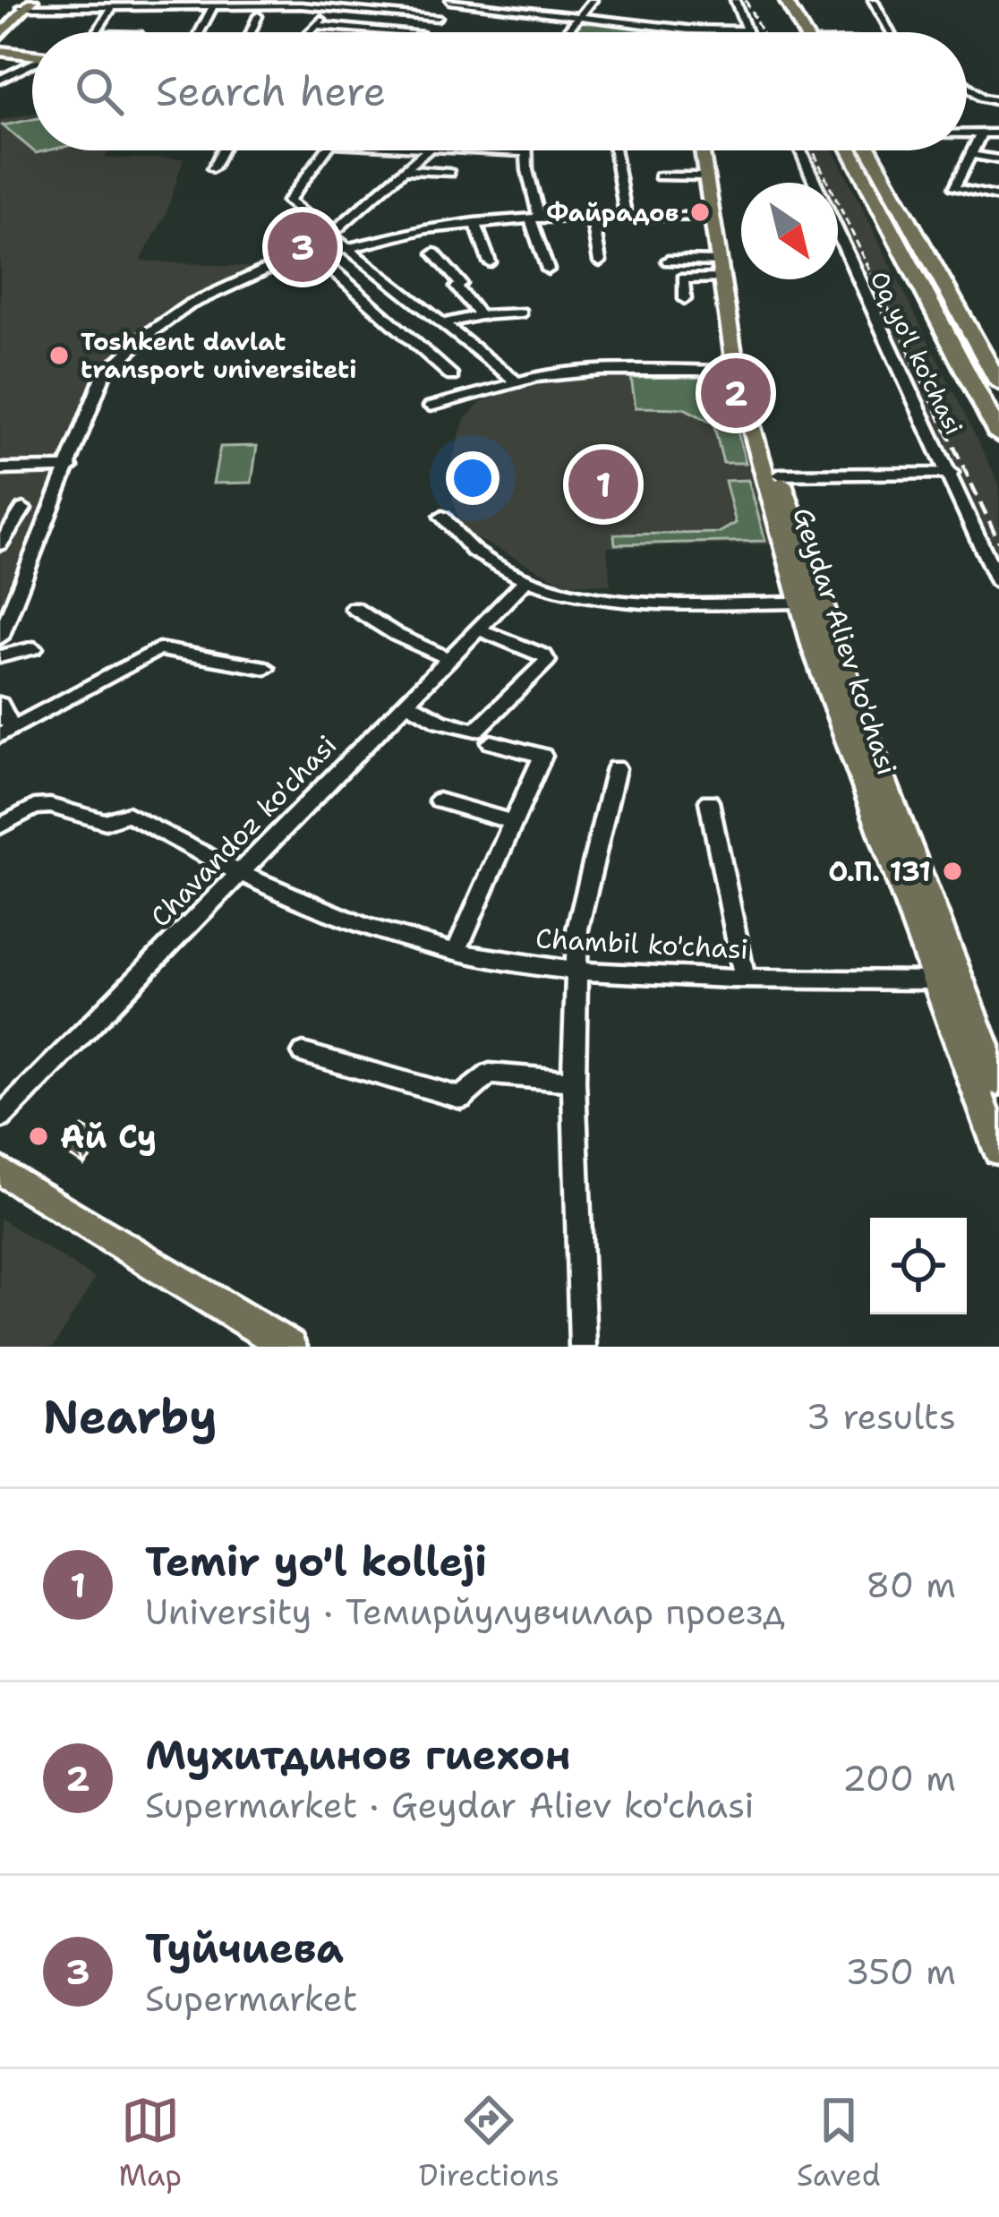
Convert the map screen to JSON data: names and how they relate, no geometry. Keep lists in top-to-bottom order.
{
  "streets": {
    "main road": ["Geydar Aliev ko'chasi"],
    "street": ["Oq yo'l ko'chasi", "Chavandoz ko'chasi", "Chambil ko'chasi"]
  },
  "crossings": [
    ["Geydar Aliev ko'chasi", "Chambil ko'chasi"],
    ["Chavandoz ko'chasi", "Chambil ko'chasi"]
  ],
  "places": [
    "Файрадов",
    "Toshkent davlat transport universiteti",
    "О.П. 131",
    "Ай Су"
  ],
  "north": "bottom right",
  "page": {
    "search": "Search here",
    "pins": ["3", "2", "1"],
    "heading": ["Nearby", "3 results"],
    "list": [
      {
        "mark": "1",
        "name": "Temir yo'l kolleji",
        "note": "University · Темирйулувчилар проезд",
        "value": "80 m"
      },
      {
        "mark": "2",
        "name": "Мухитдинов гиехон",
        "note": "Supermarket · Geydar Aliev ko'chasi",
        "value": "200 m"
      },
      {
        "mark": "3",
        "name": "Туйчиева",
        "note": "Supermarket",
        "value": "350 m"
      }
    ],
    "nav": ["Map", "Directions", "Saved"]
  }
}
